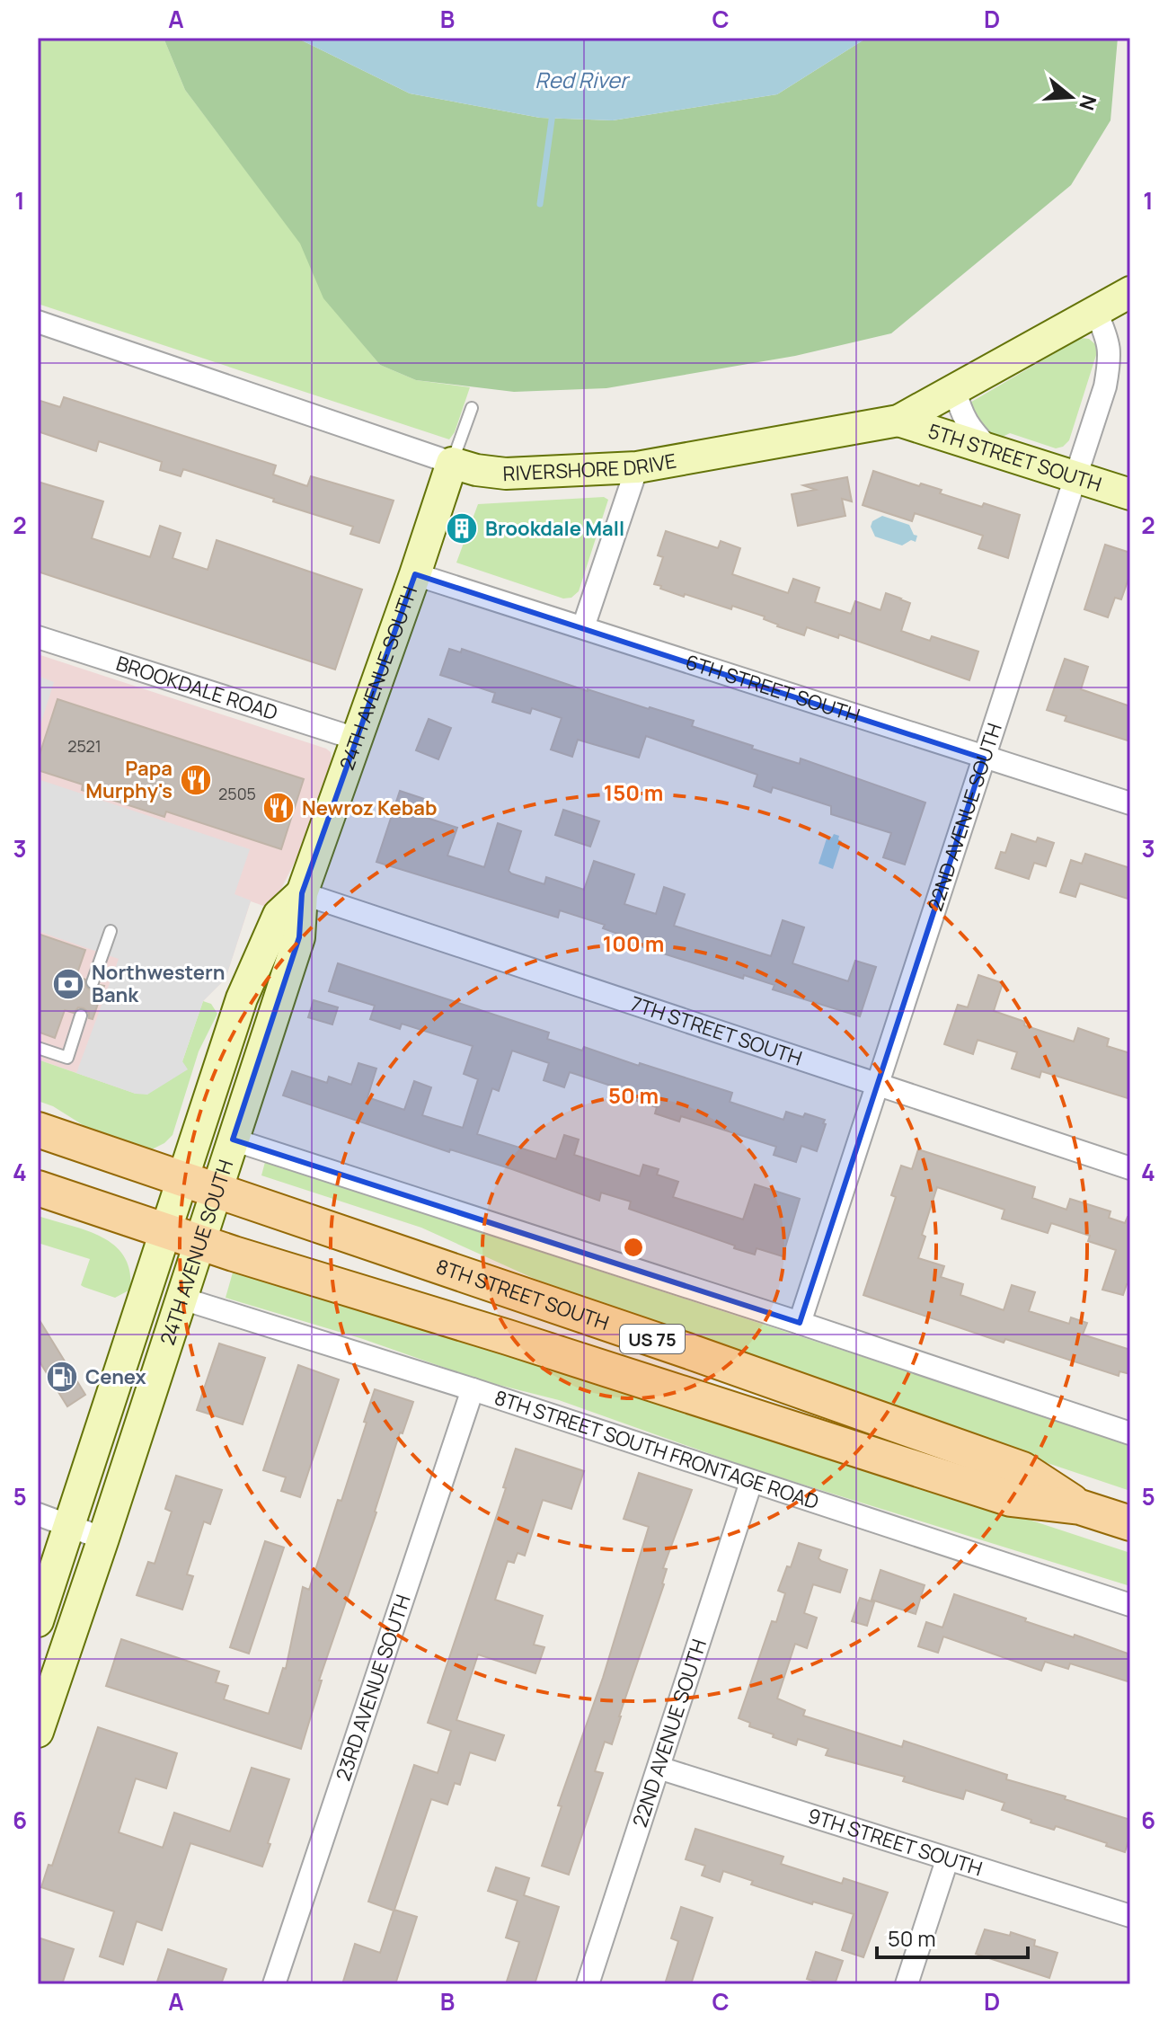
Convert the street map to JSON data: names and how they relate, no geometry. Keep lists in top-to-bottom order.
{
  "streets": {
    "main road": ["8TH STREET SOUTH", "US 75"],
    "street": [
      "5TH STREET SOUTH",
      "RIVERSHORE DRIVE",
      "24TH AVENUE SOUTH",
      "BROOKDALE ROAD",
      "6TH STREET SOUTH",
      "22ND AVENUE SOUTH",
      "7TH STREET SOUTH",
      "8TH STREET SOUTH FRONTAGE ROAD",
      "23RD AVENUE SOUTH",
      "9TH STREET SOUTH"
    ]
  },
  "crossings": [
    ["5TH STREET SOUTH", "RIVERSHORE DRIVE"],
    ["5TH STREET SOUTH", "22ND AVENUE SOUTH"],
    ["RIVERSHORE DRIVE", "24TH AVENUE SOUTH"],
    ["RIVERSHORE DRIVE", "22ND AVENUE SOUTH"],
    ["24TH AVENUE SOUTH", "BROOKDALE ROAD"],
    ["24TH AVENUE SOUTH", "6TH STREET SOUTH"],
    ["24TH AVENUE SOUTH", "7TH STREET SOUTH"],
    ["24TH AVENUE SOUTH", "8TH STREET SOUTH"],
    ["24TH AVENUE SOUTH", "8TH STREET SOUTH FRONTAGE ROAD"],
    ["6TH STREET SOUTH", "22ND AVENUE SOUTH"],
    ["22ND AVENUE SOUTH", "7TH STREET SOUTH"],
    ["22ND AVENUE SOUTH", "8TH STREET SOUTH FRONTAGE ROAD"],
    ["22ND AVENUE SOUTH", "9TH STREET SOUTH"],
    ["8TH STREET SOUTH FRONTAGE ROAD", "23RD AVENUE SOUTH"]
  ],
  "water": ["Red River"],
  "places": {
    "building": ["Brookdale Mall"],
    "restaurant": ["Papa Murphy's", "Newroz Kebab"],
    "bank": ["Northwestern Bank"],
    "fuel station": ["Cenex"]
  },
  "house_numbers": ["2521", "2505"],
  "scale_bar": "50 m",
  "north": "right",
  "grid": {
    "columns": [
      "A",
      "B",
      "C",
      "D"
    ],
    "rows": [
      "1",
      "2",
      "3",
      "4",
      "5",
      "6"
    ]
  },
  "rings": ["150 m", "100 m", "50 m"]
}
